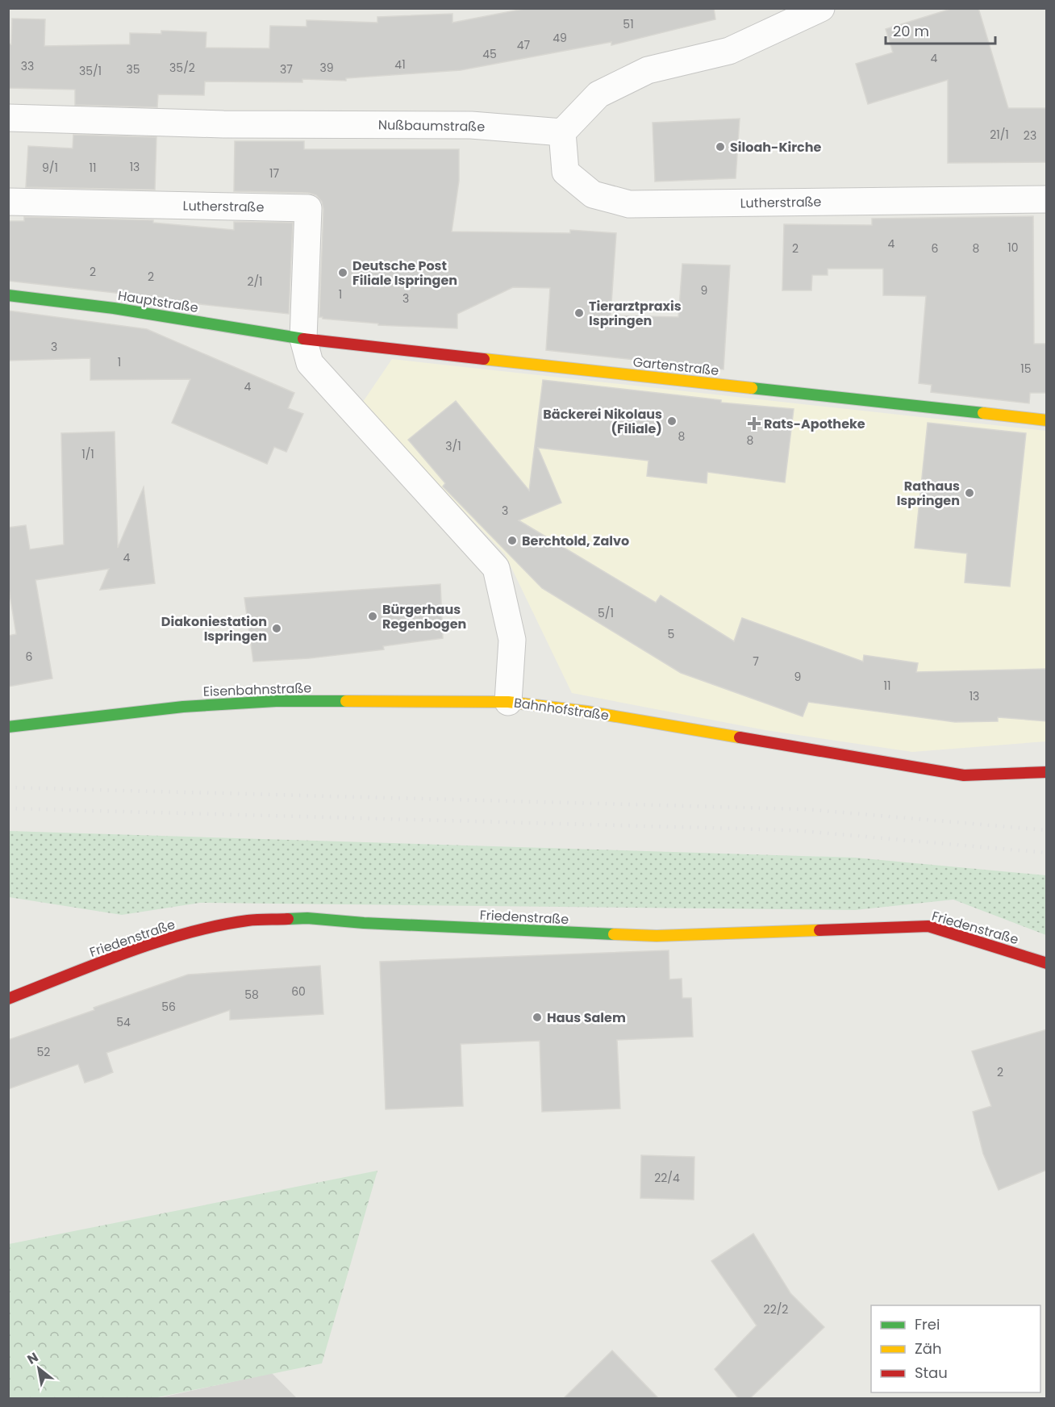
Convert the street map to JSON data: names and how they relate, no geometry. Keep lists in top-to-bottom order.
{
  "streets": {
    "street": [
      "Nußbaumstraße",
      "Lutherstraße",
      "Hauptstraße",
      "Gartenstraße",
      "Eisenbahnstraße",
      "Bahnhofstraße",
      "Friedenstraße"
    ]
  },
  "crossings": [
    ["Nußbaumstraße", "Lutherstraße"],
    ["Lutherstraße", "Hauptstraße"],
    ["Lutherstraße", "Gartenstraße"],
    ["Lutherstraße", "Bahnhofstraße"],
    ["Hauptstraße", "Gartenstraße"],
    ["Hauptstraße", "Bahnhofstraße"],
    ["Gartenstraße", "Bahnhofstraße"],
    ["Eisenbahnstraße", "Bahnhofstraße"]
  ],
  "places": {
    "other": [
      "Siloah-Kirche",
      "Deutsche Post Filiale Ispringen",
      "Tierarztpraxis Ispringen",
      "Bäckerei Nikolaus (Filiale)",
      "Rathaus Ispringen",
      "Berchtold, Zalvo",
      "Bürgerhaus Regenbogen",
      "Diakoniestation Ispringen",
      "Haus Salem"
    ],
    "health": ["Rats-Apotheke"]
  },
  "house_numbers": [
    "51",
    "49",
    "47",
    "45",
    "4",
    "41",
    "33",
    "35/2",
    "39",
    "35",
    "37",
    "35/1",
    "21/1",
    "23",
    "13",
    "9/1",
    "11",
    "17",
    "4",
    "10",
    "2",
    "6",
    "8",
    "2",
    "2",
    "2/1",
    "9",
    "1",
    "3",
    "3",
    "1",
    "15",
    "4",
    "8",
    "8",
    "3/1",
    "1/1",
    "3",
    "4",
    "5/1",
    "5",
    "6",
    "7",
    "9",
    "11",
    "13",
    "60",
    "58",
    "56",
    "54",
    "52",
    "2",
    "22/4",
    "22/2"
  ],
  "legend": ["Frei", "Zäh", "Stau"],
  "scale_bar": "20 m",
  "north": "top left"
}
